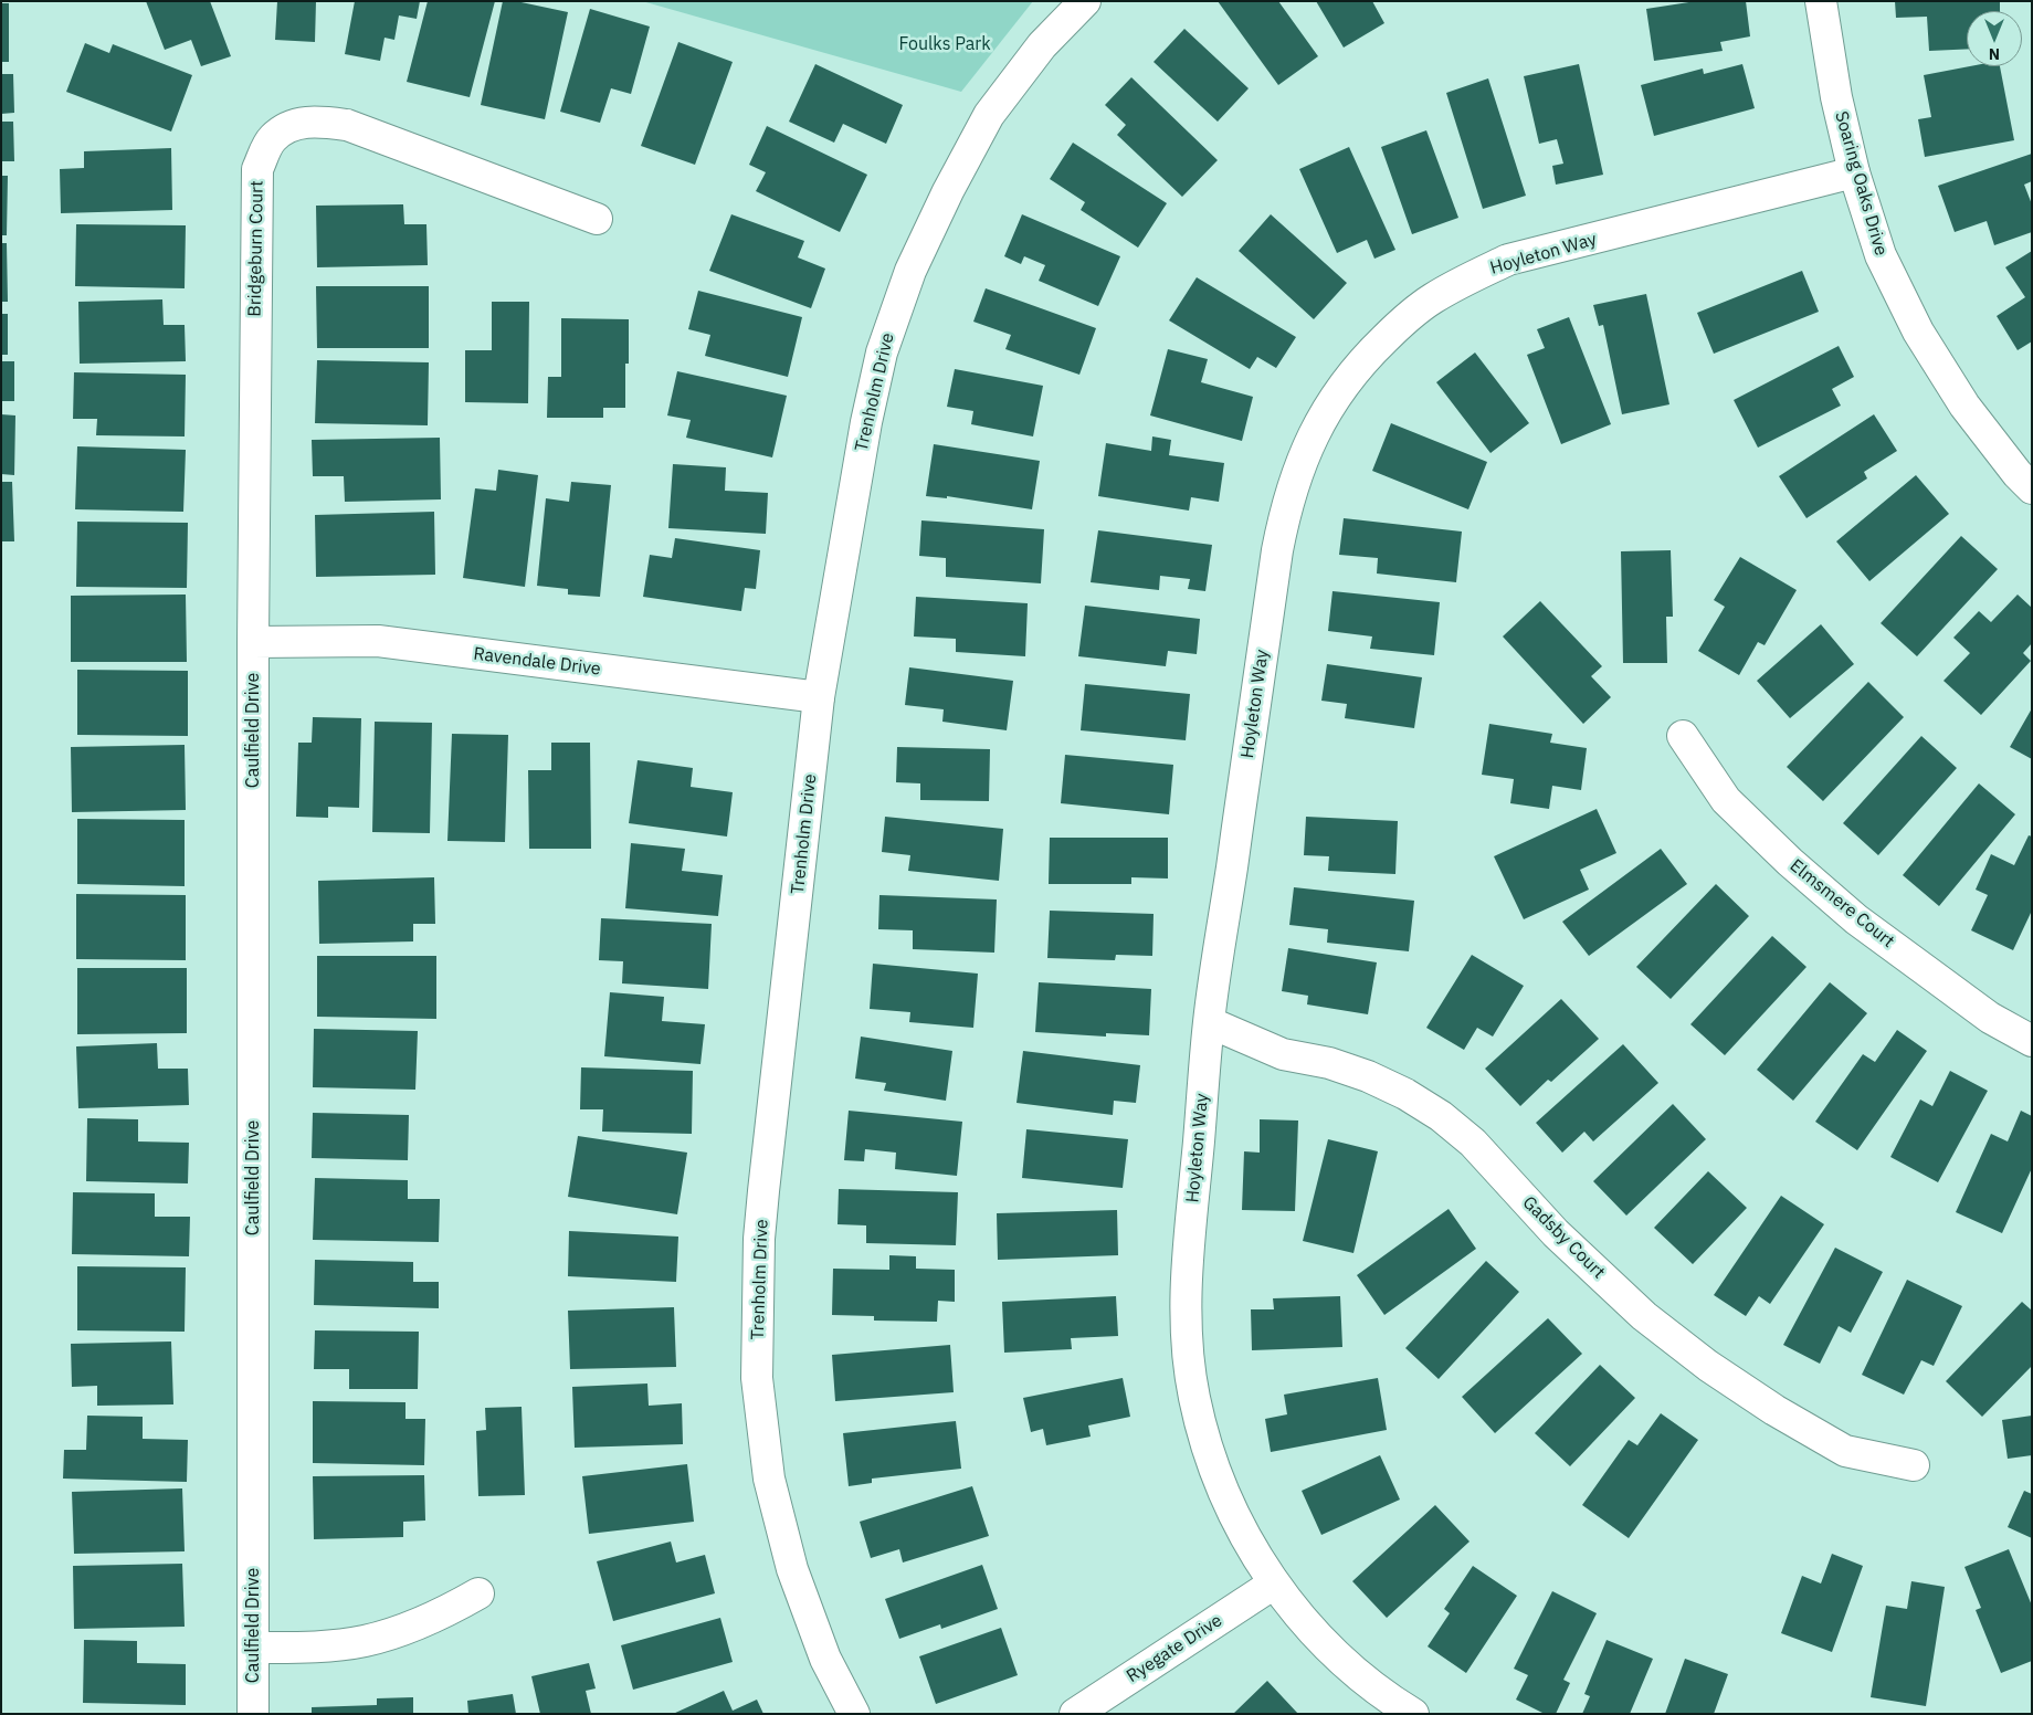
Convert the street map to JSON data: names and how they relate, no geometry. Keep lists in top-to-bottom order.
{
  "streets": {
    "street": [
      "Soaring Oaks Drive",
      "Bridgeburn Court",
      "Hoyleton Way",
      "Trenholm Drive",
      "Ravendale Drive",
      "Caulfield Drive",
      "Elmsmere Court",
      "Gadsby Court",
      "Ryegate Drive"
    ]
  },
  "crossings": [
    ["Soaring Oaks Drive", "Hoyleton Way"],
    ["Bridgeburn Court", "Ravendale Drive"],
    ["Bridgeburn Court", "Caulfield Drive"],
    ["Hoyleton Way", "Gadsby Court"],
    ["Hoyleton Way", "Ryegate Drive"],
    ["Trenholm Drive", "Ravendale Drive"],
    ["Ravendale Drive", "Caulfield Drive"]
  ],
  "parks": ["Foulks Park"],
  "north": "bottom"
}
